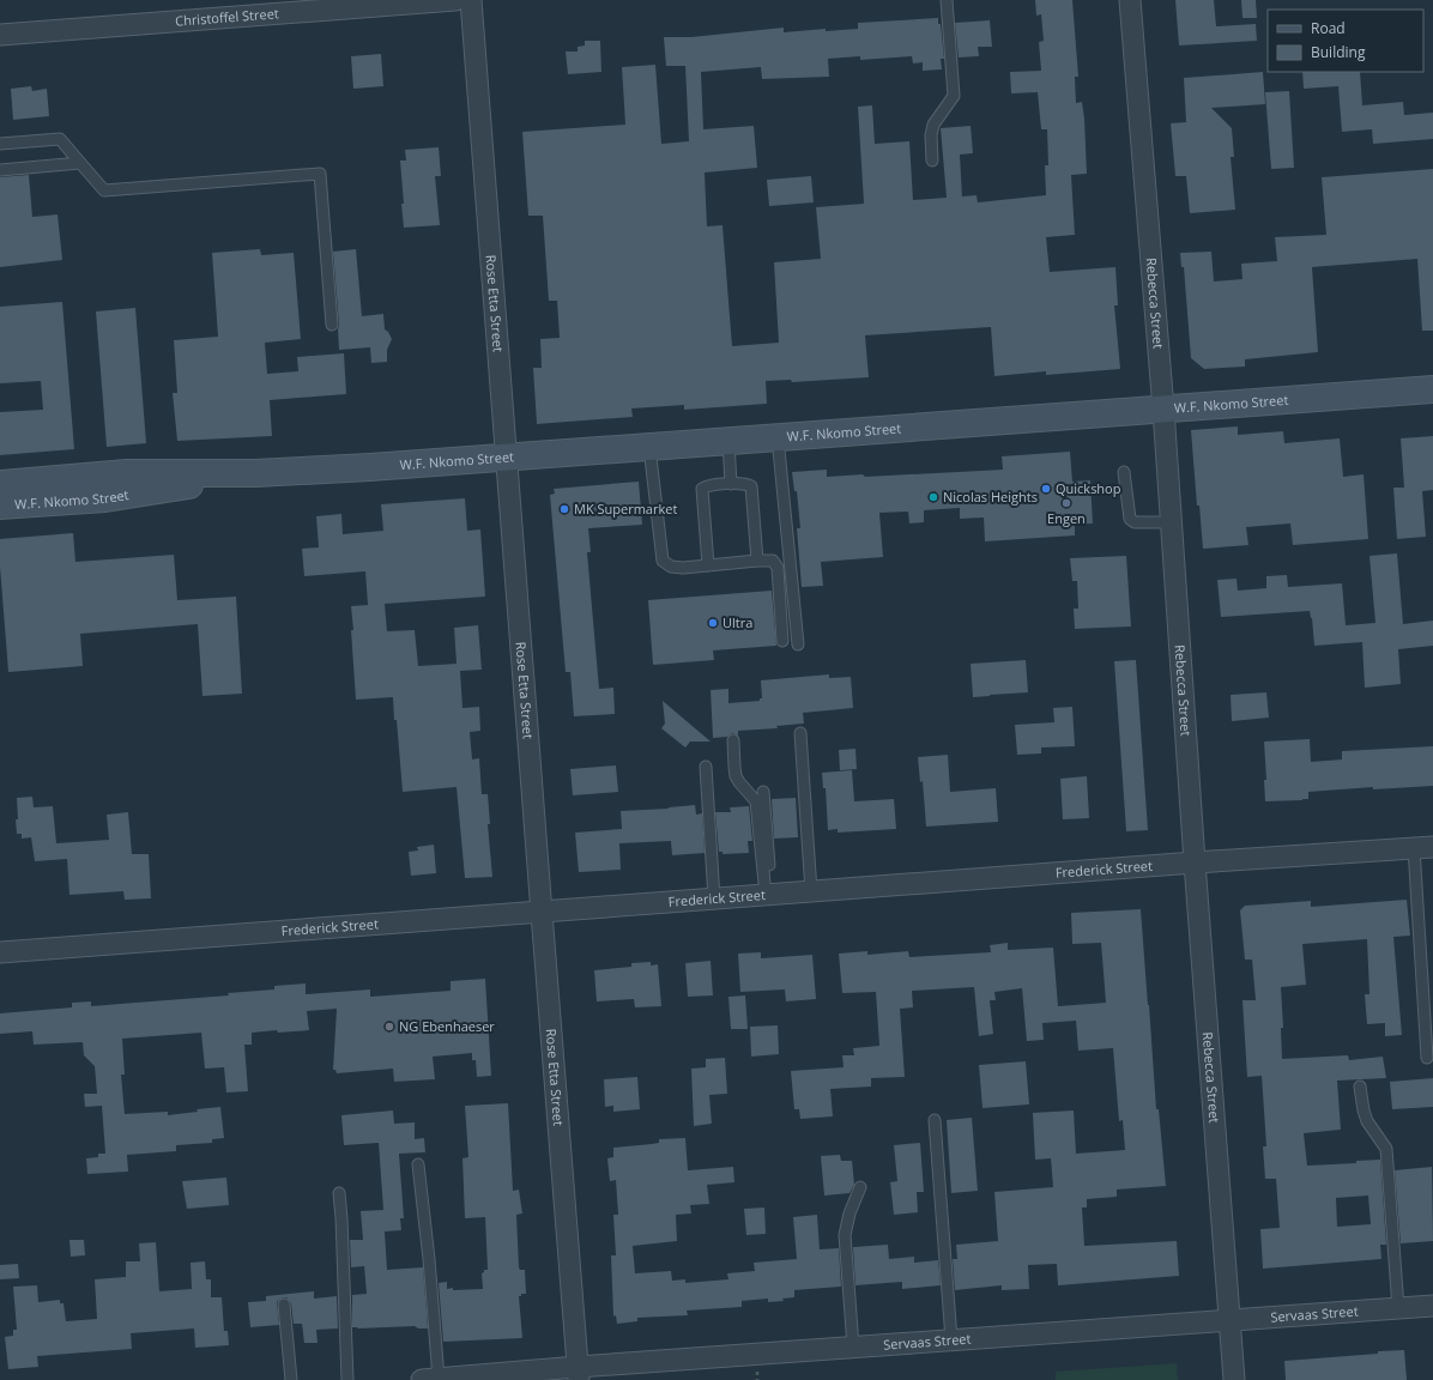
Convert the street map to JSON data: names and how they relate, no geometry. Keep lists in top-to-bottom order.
{
  "streets": {
    "main road": ["W.F. Nkomo Street"],
    "street": [
      "Christoffel Street",
      "Rose Etta Street",
      "Rebecca Street",
      "Frederick Street",
      "Servaas Street"
    ]
  },
  "crossings": [
    ["Rose Etta Street", "W.F. Nkomo Street"],
    ["Rose Etta Street", "Frederick Street"],
    ["Rose Etta Street", "Servaas Street"],
    ["Rebecca Street", "W.F. Nkomo Street"],
    ["Rebecca Street", "Frederick Street"],
    ["Rebecca Street", "Servaas Street"]
  ],
  "places": [
    "Quickshop",
    "Nicolas Heights",
    "Engen",
    "MK Supermarket",
    "Ultra",
    "NG Ebenhaeser"
  ],
  "legend": ["Road", "Building"]
}
